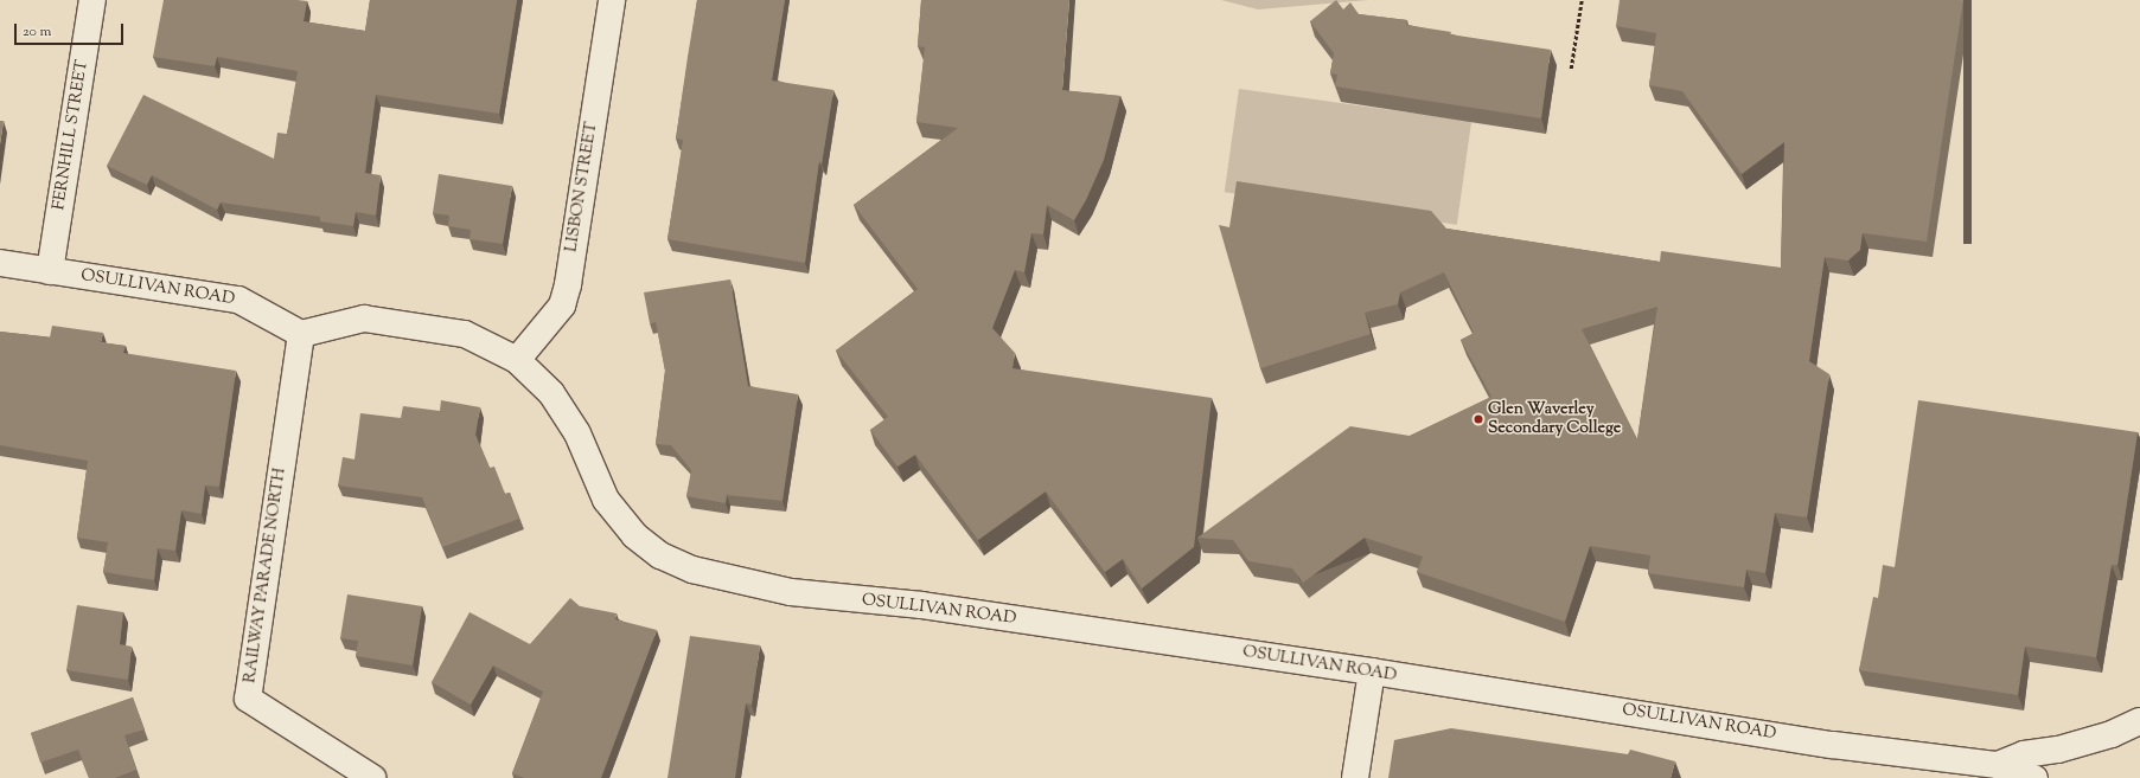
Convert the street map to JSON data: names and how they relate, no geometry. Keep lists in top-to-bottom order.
{
  "streets": {
    "street": [
      "FERNHILL STREET",
      "LISBON STREET",
      "OSULLIVAN ROAD",
      "RAILWAY PARADE NORTH"
    ]
  },
  "crossings": [
    ["FERNHILL STREET", "OSULLIVAN ROAD"],
    ["LISBON STREET", "OSULLIVAN ROAD"],
    ["OSULLIVAN ROAD", "RAILWAY PARADE NORTH"]
  ],
  "places": ["Glen Waverley Secondary College"],
  "scale_bar": "20 m"
}
